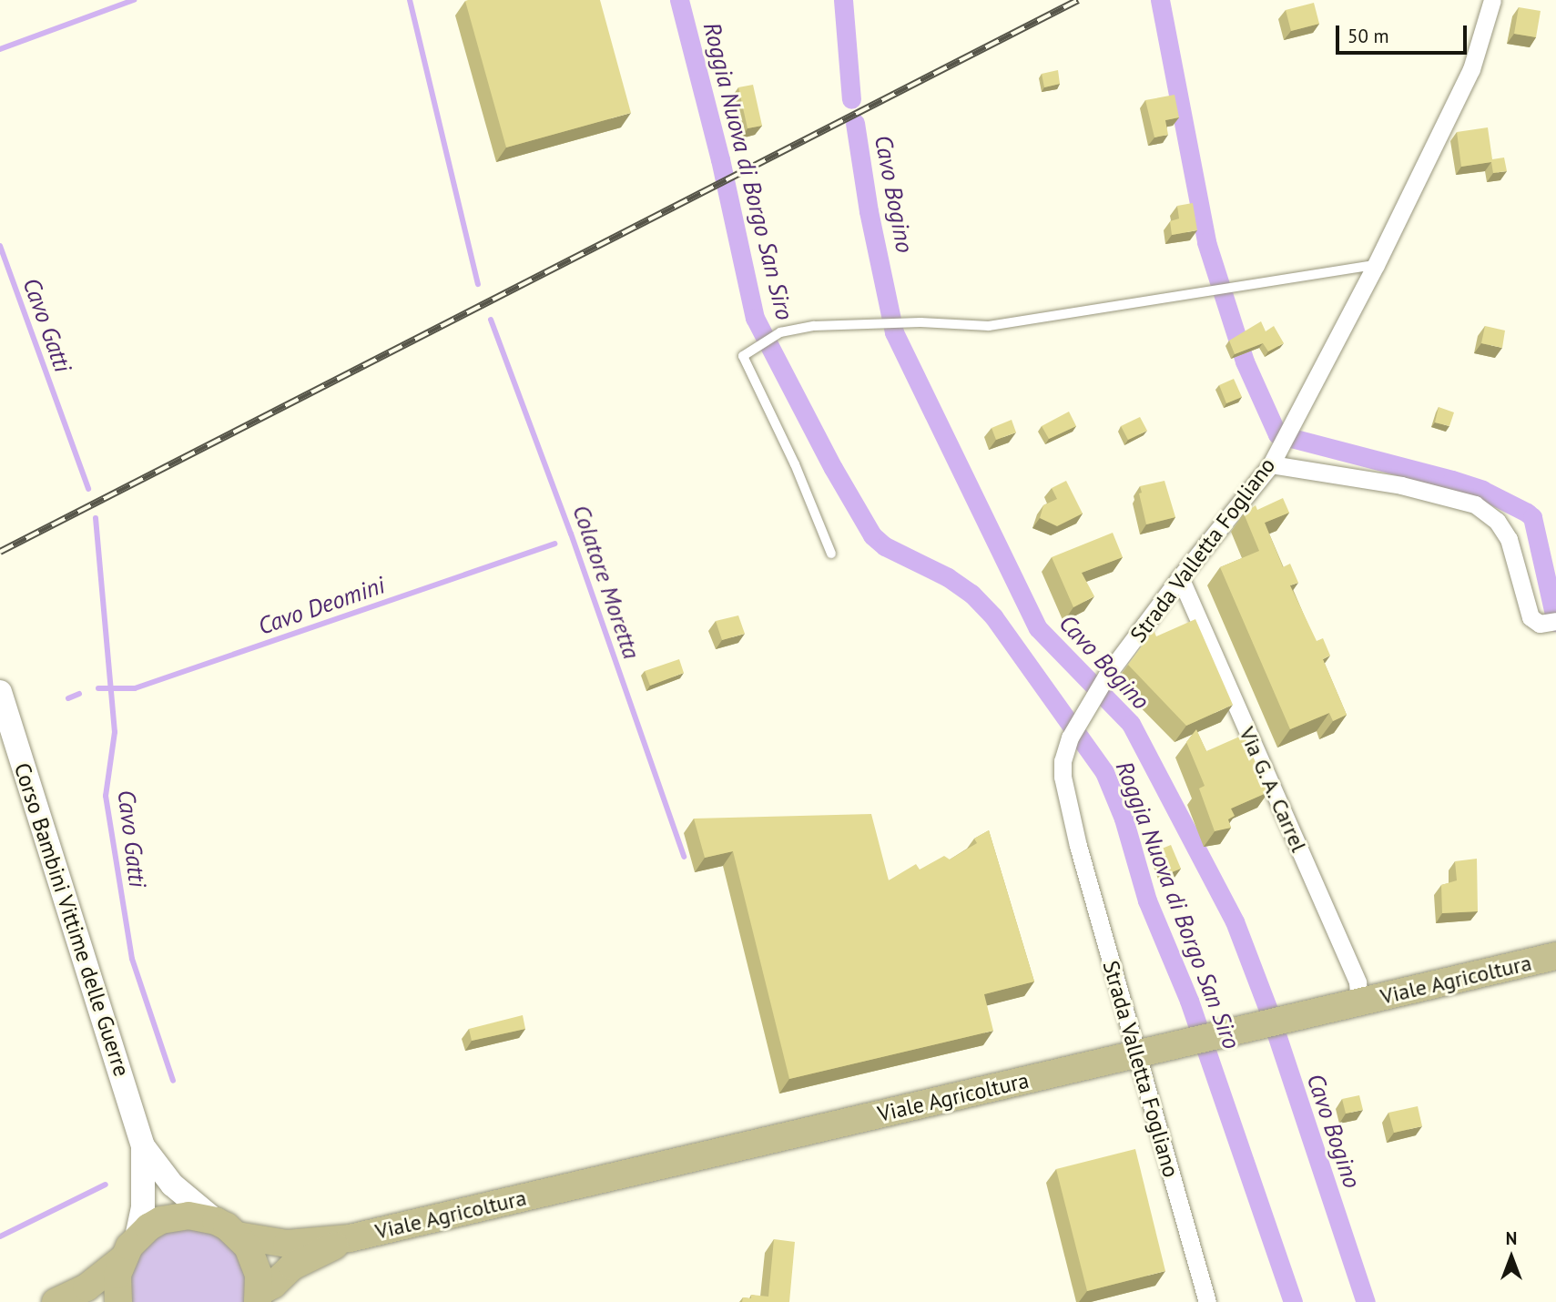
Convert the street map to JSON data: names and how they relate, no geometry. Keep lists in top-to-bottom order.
{
  "streets": {
    "main road": ["Corso Bambini Vittime delle Guerre", "Viale Agricoltura"],
    "street": ["Strada Valletta Fogliano", "Via G. A. Carrel"]
  },
  "crossings": [
    ["Strada Valletta Fogliano", "Via G. A. Carrel"],
    ["Strada Valletta Fogliano", "Viale Agricoltura"],
    ["Via G. A. Carrel", "Viale Agricoltura"],
    ["Corso Bambini Vittime delle Guerre", "Viale Agricoltura"]
  ],
  "water": [
    "Roggia Nuova di Borgo San Siro",
    "Cavo Bogino",
    "Cavo Gatti",
    "Colatore Moretta",
    "Cavo Deomini"
  ],
  "scale_bar": "50 m",
  "north": "top"
}
